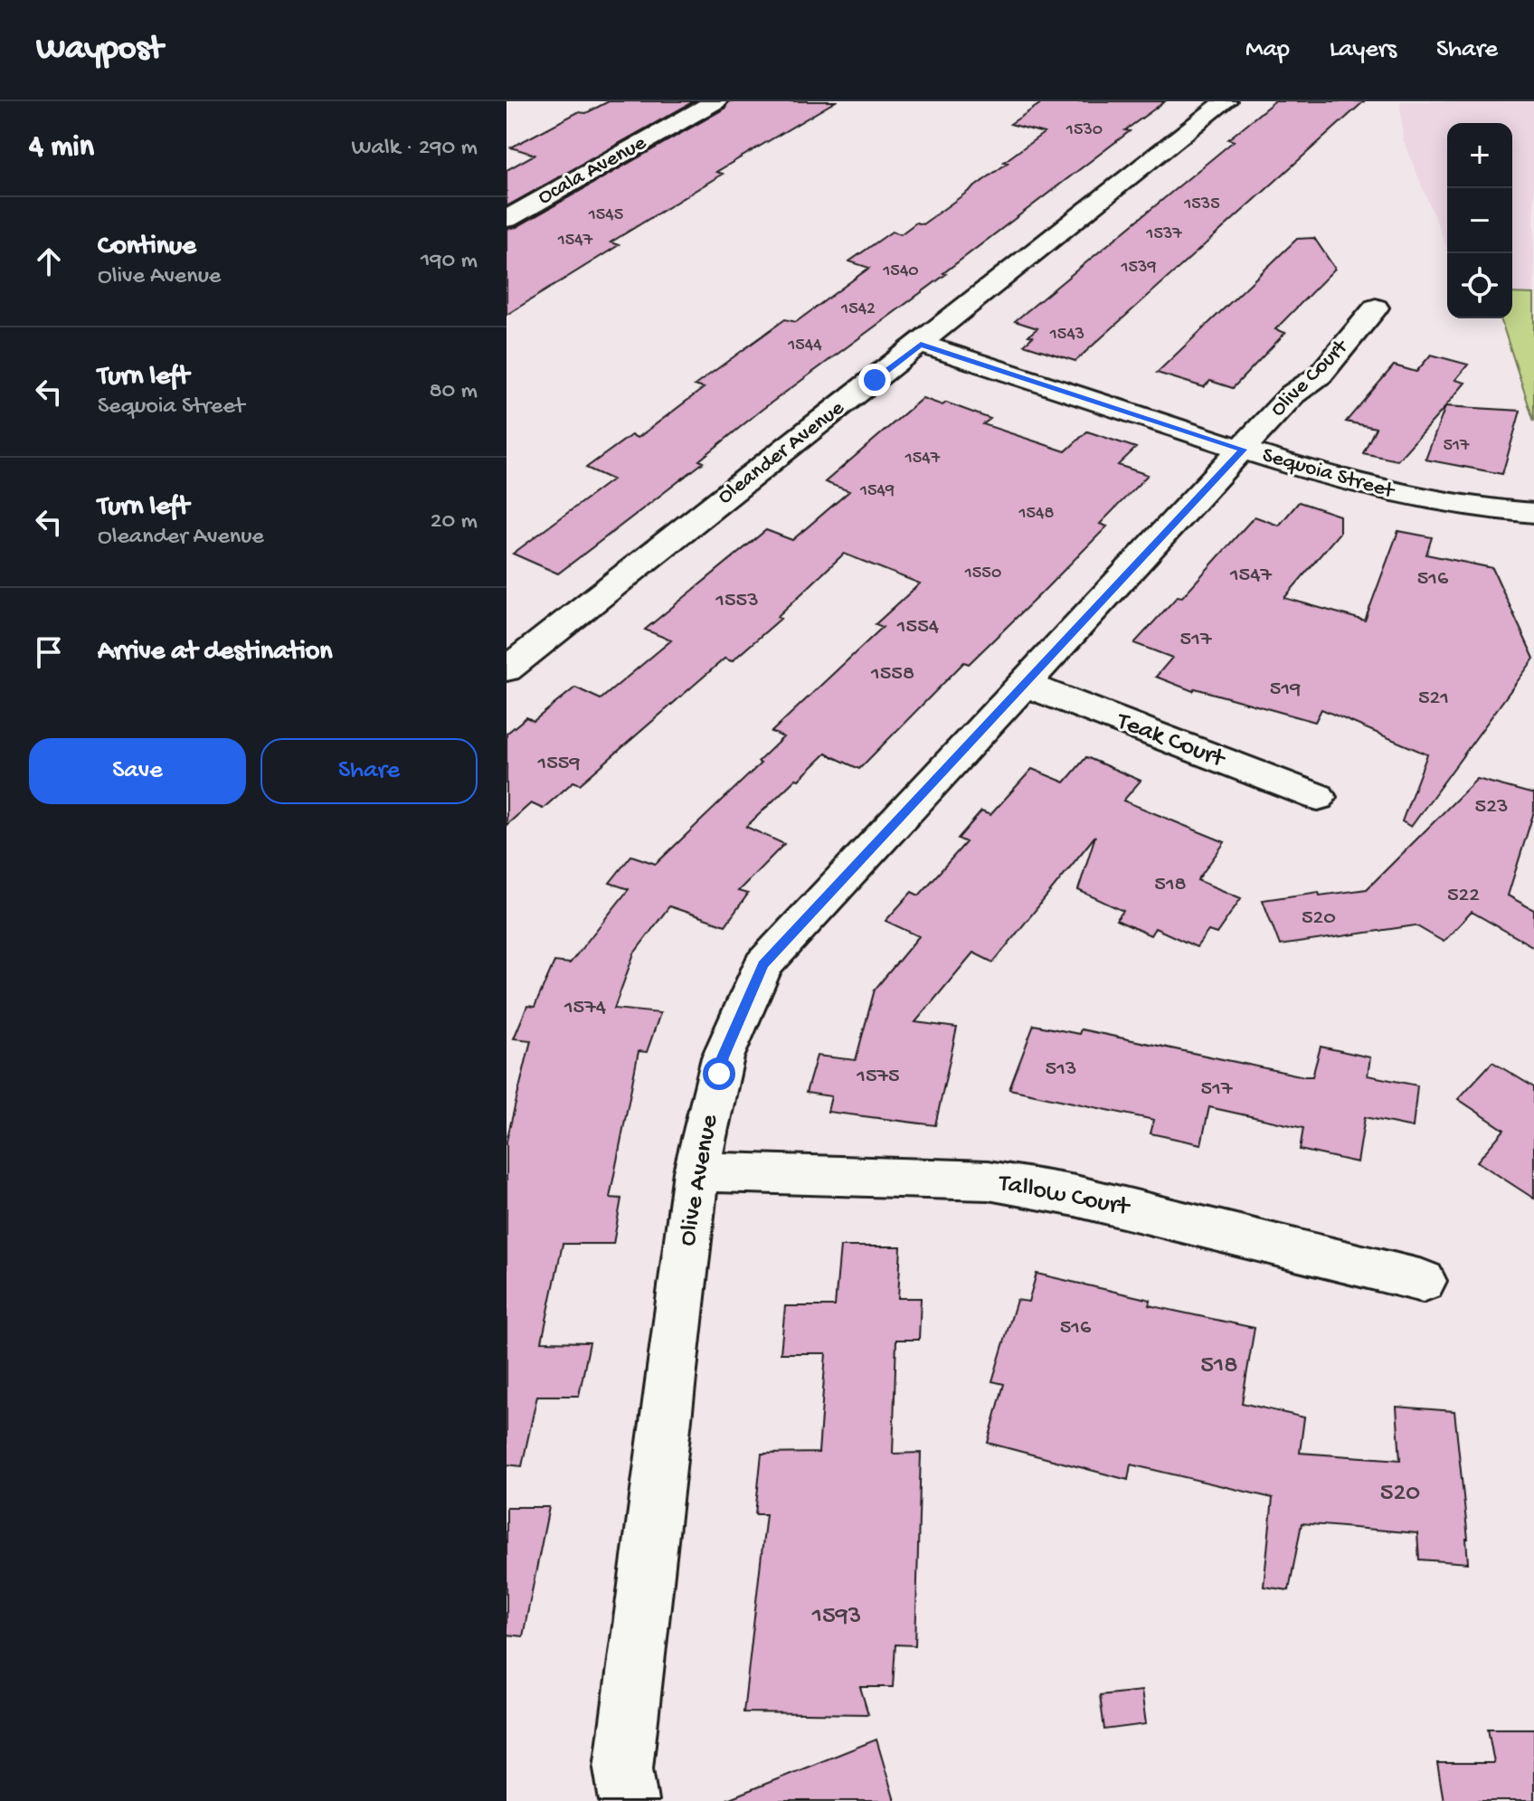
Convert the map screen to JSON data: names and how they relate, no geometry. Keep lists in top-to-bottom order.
{
  "streets": {
    "street": [
      "Ocala Avenue",
      "Olive Court",
      "Oleander Avenue",
      "Sequoia Street",
      "Teak Court",
      "Olive Avenue",
      "Tallow Court"
    ]
  },
  "crossings": [
    ["Olive Court", "Sequoia Street"],
    ["Olive Court", "Olive Avenue"],
    ["Oleander Avenue", "Sequoia Street"],
    ["Sequoia Street", "Olive Avenue"],
    ["Teak Court", "Olive Avenue"],
    ["Olive Avenue", "Tallow Court"]
  ],
  "house_numbers": [
    "1530",
    "1535",
    "1545",
    "1537",
    "1547",
    "1539",
    "1540",
    "1542",
    "1543",
    "1544",
    "517",
    "1547",
    "1549",
    "1548",
    "1550",
    "1547",
    "516",
    "1553",
    "1554",
    "517",
    "1558",
    "519",
    "521",
    "1559",
    "523",
    "518",
    "522",
    "520",
    "1574",
    "513",
    "1575",
    "517",
    "516",
    "518",
    "520",
    "1593"
  ],
  "page": {
    "header": "Waypost",
    "nav": ["Map", "Layers", "Share"],
    "heading": ["4 min", "Walk · 290 m"],
    "map_buttons": ["+", "−"],
    "list": [
      ["Continue", "Olive Avenue", "190 m"],
      ["Turn left", "Sequoia Street", "80 m"],
      ["Turn left", "Oleander Avenue", "20 m"],
      "Arrive at destination"
    ],
    "buttons": ["Save", "Share"]
  }
}
